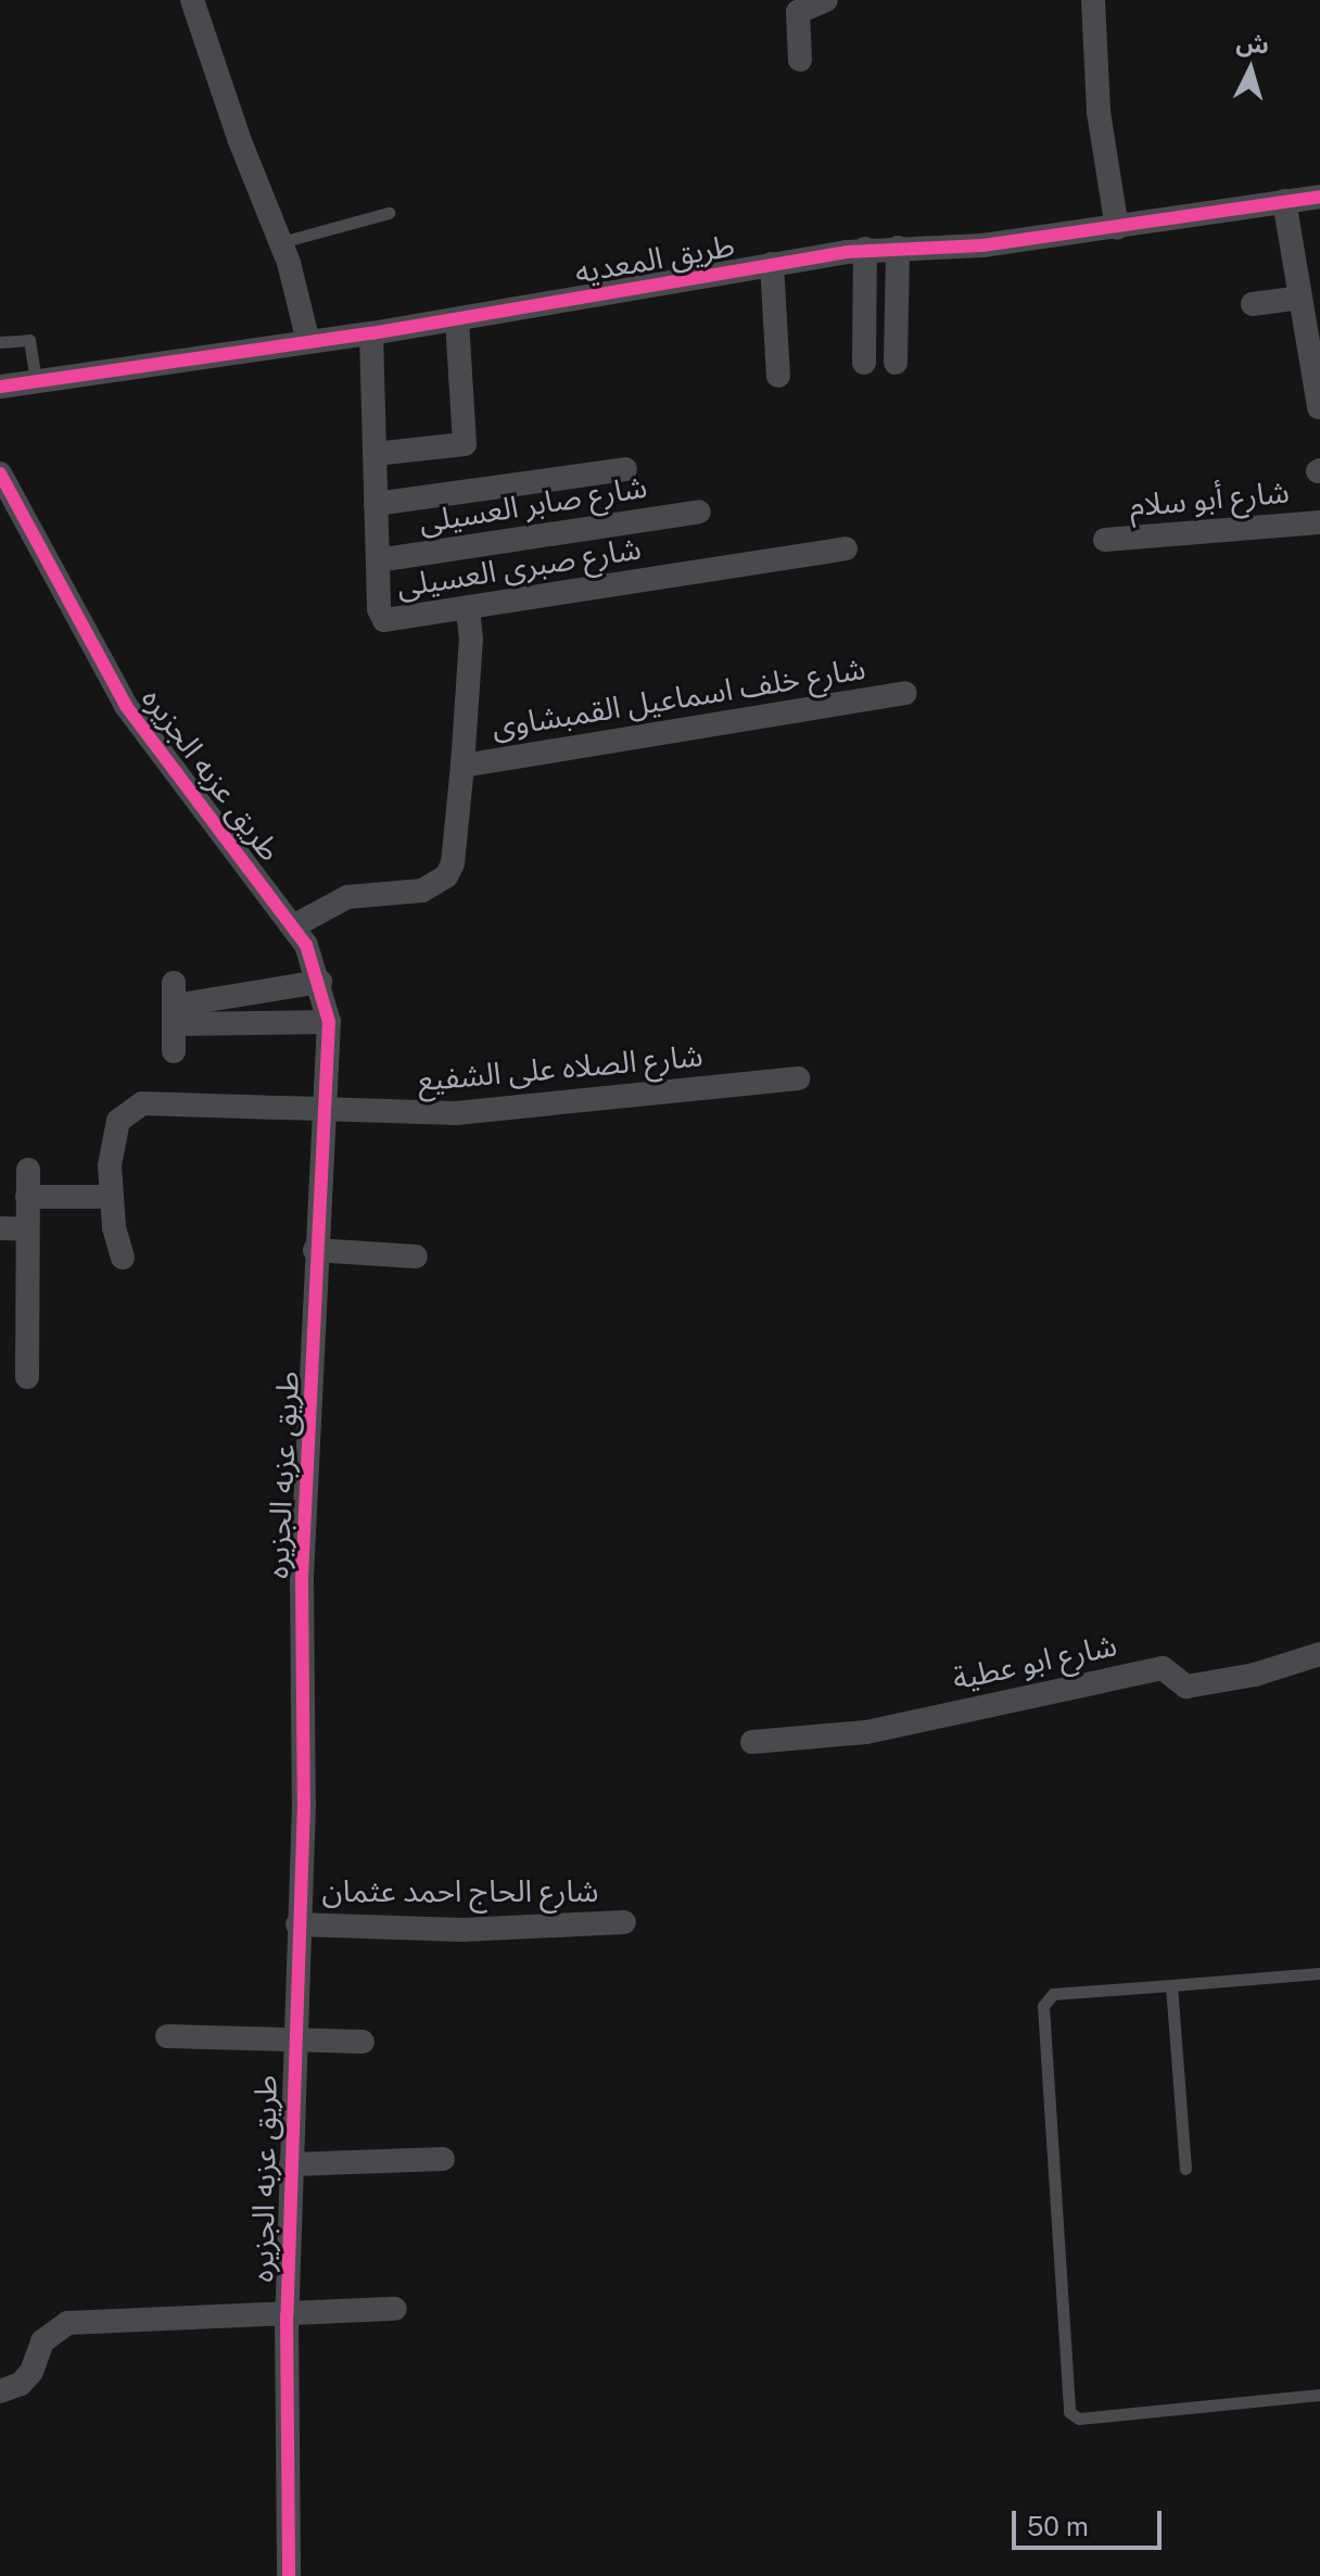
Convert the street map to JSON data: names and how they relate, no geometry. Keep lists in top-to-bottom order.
{
  "streets": {
    "street": [
      "طريق المعديه",
      "شارع أبو سلام",
      "شارع صابر العسيلى",
      "شارع صبرى العسيلى",
      "شارع خلف اسماعيل القمبشاوى",
      "طريق عزبه الجزيره",
      "شارع الصلاه على الشفيع",
      "شارع ابو عطية",
      "شارع الحاج احمد عثمان"
    ]
  },
  "crossings": [
    ["طريق المعديه", "شارع صبرى العسيلى"],
    ["شارع صابر العسيلى", "شارع صبرى العسيلى"],
    ["طريق عزبه الجزيره", "شارع الصلاه على الشفيع"],
    ["طريق عزبه الجزيره", "شارع الحاج احمد عثمان"]
  ],
  "scale_bar": "50 m",
  "north": "top"
}
